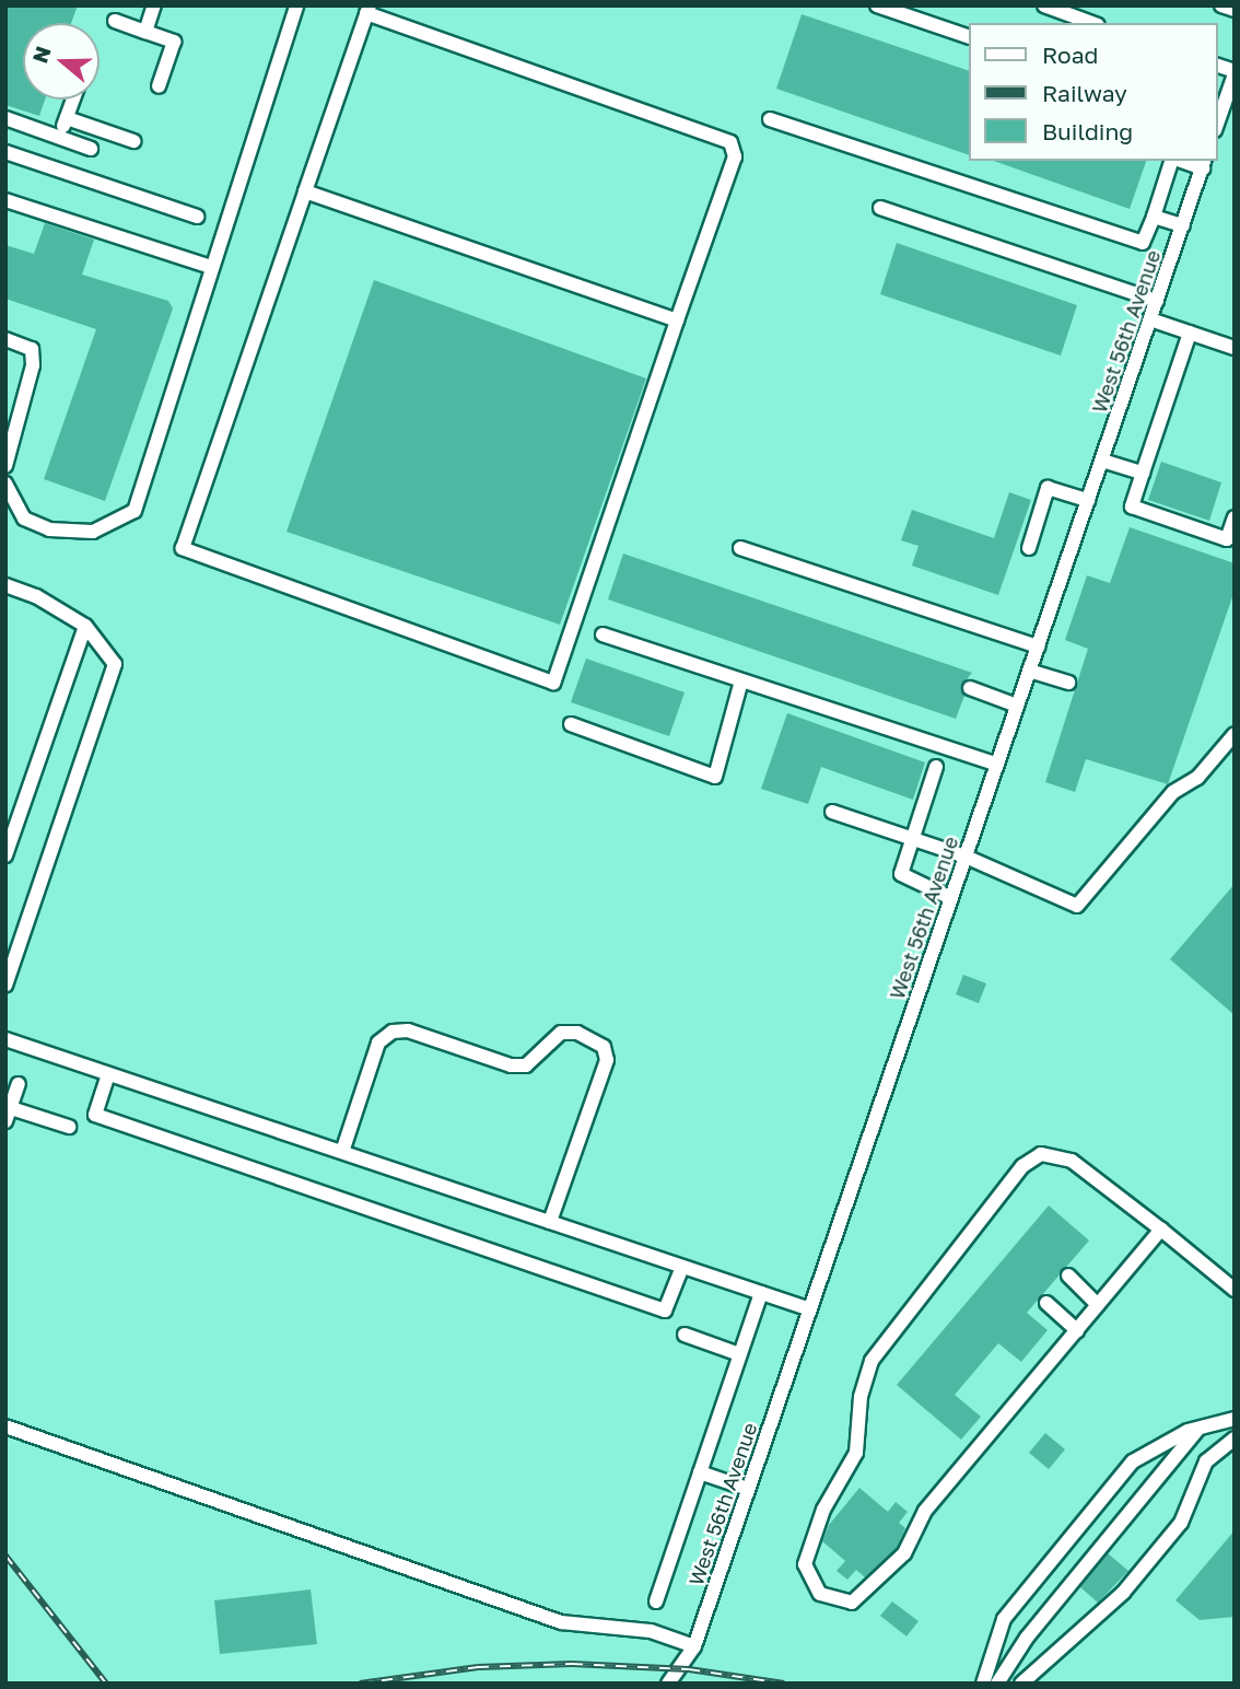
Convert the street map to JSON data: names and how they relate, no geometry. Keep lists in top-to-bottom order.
{
  "streets": {
    "street": ["West 56th Avenue"]
  },
  "legend": ["Road", "Railway", "Building"],
  "north": "left"
}
